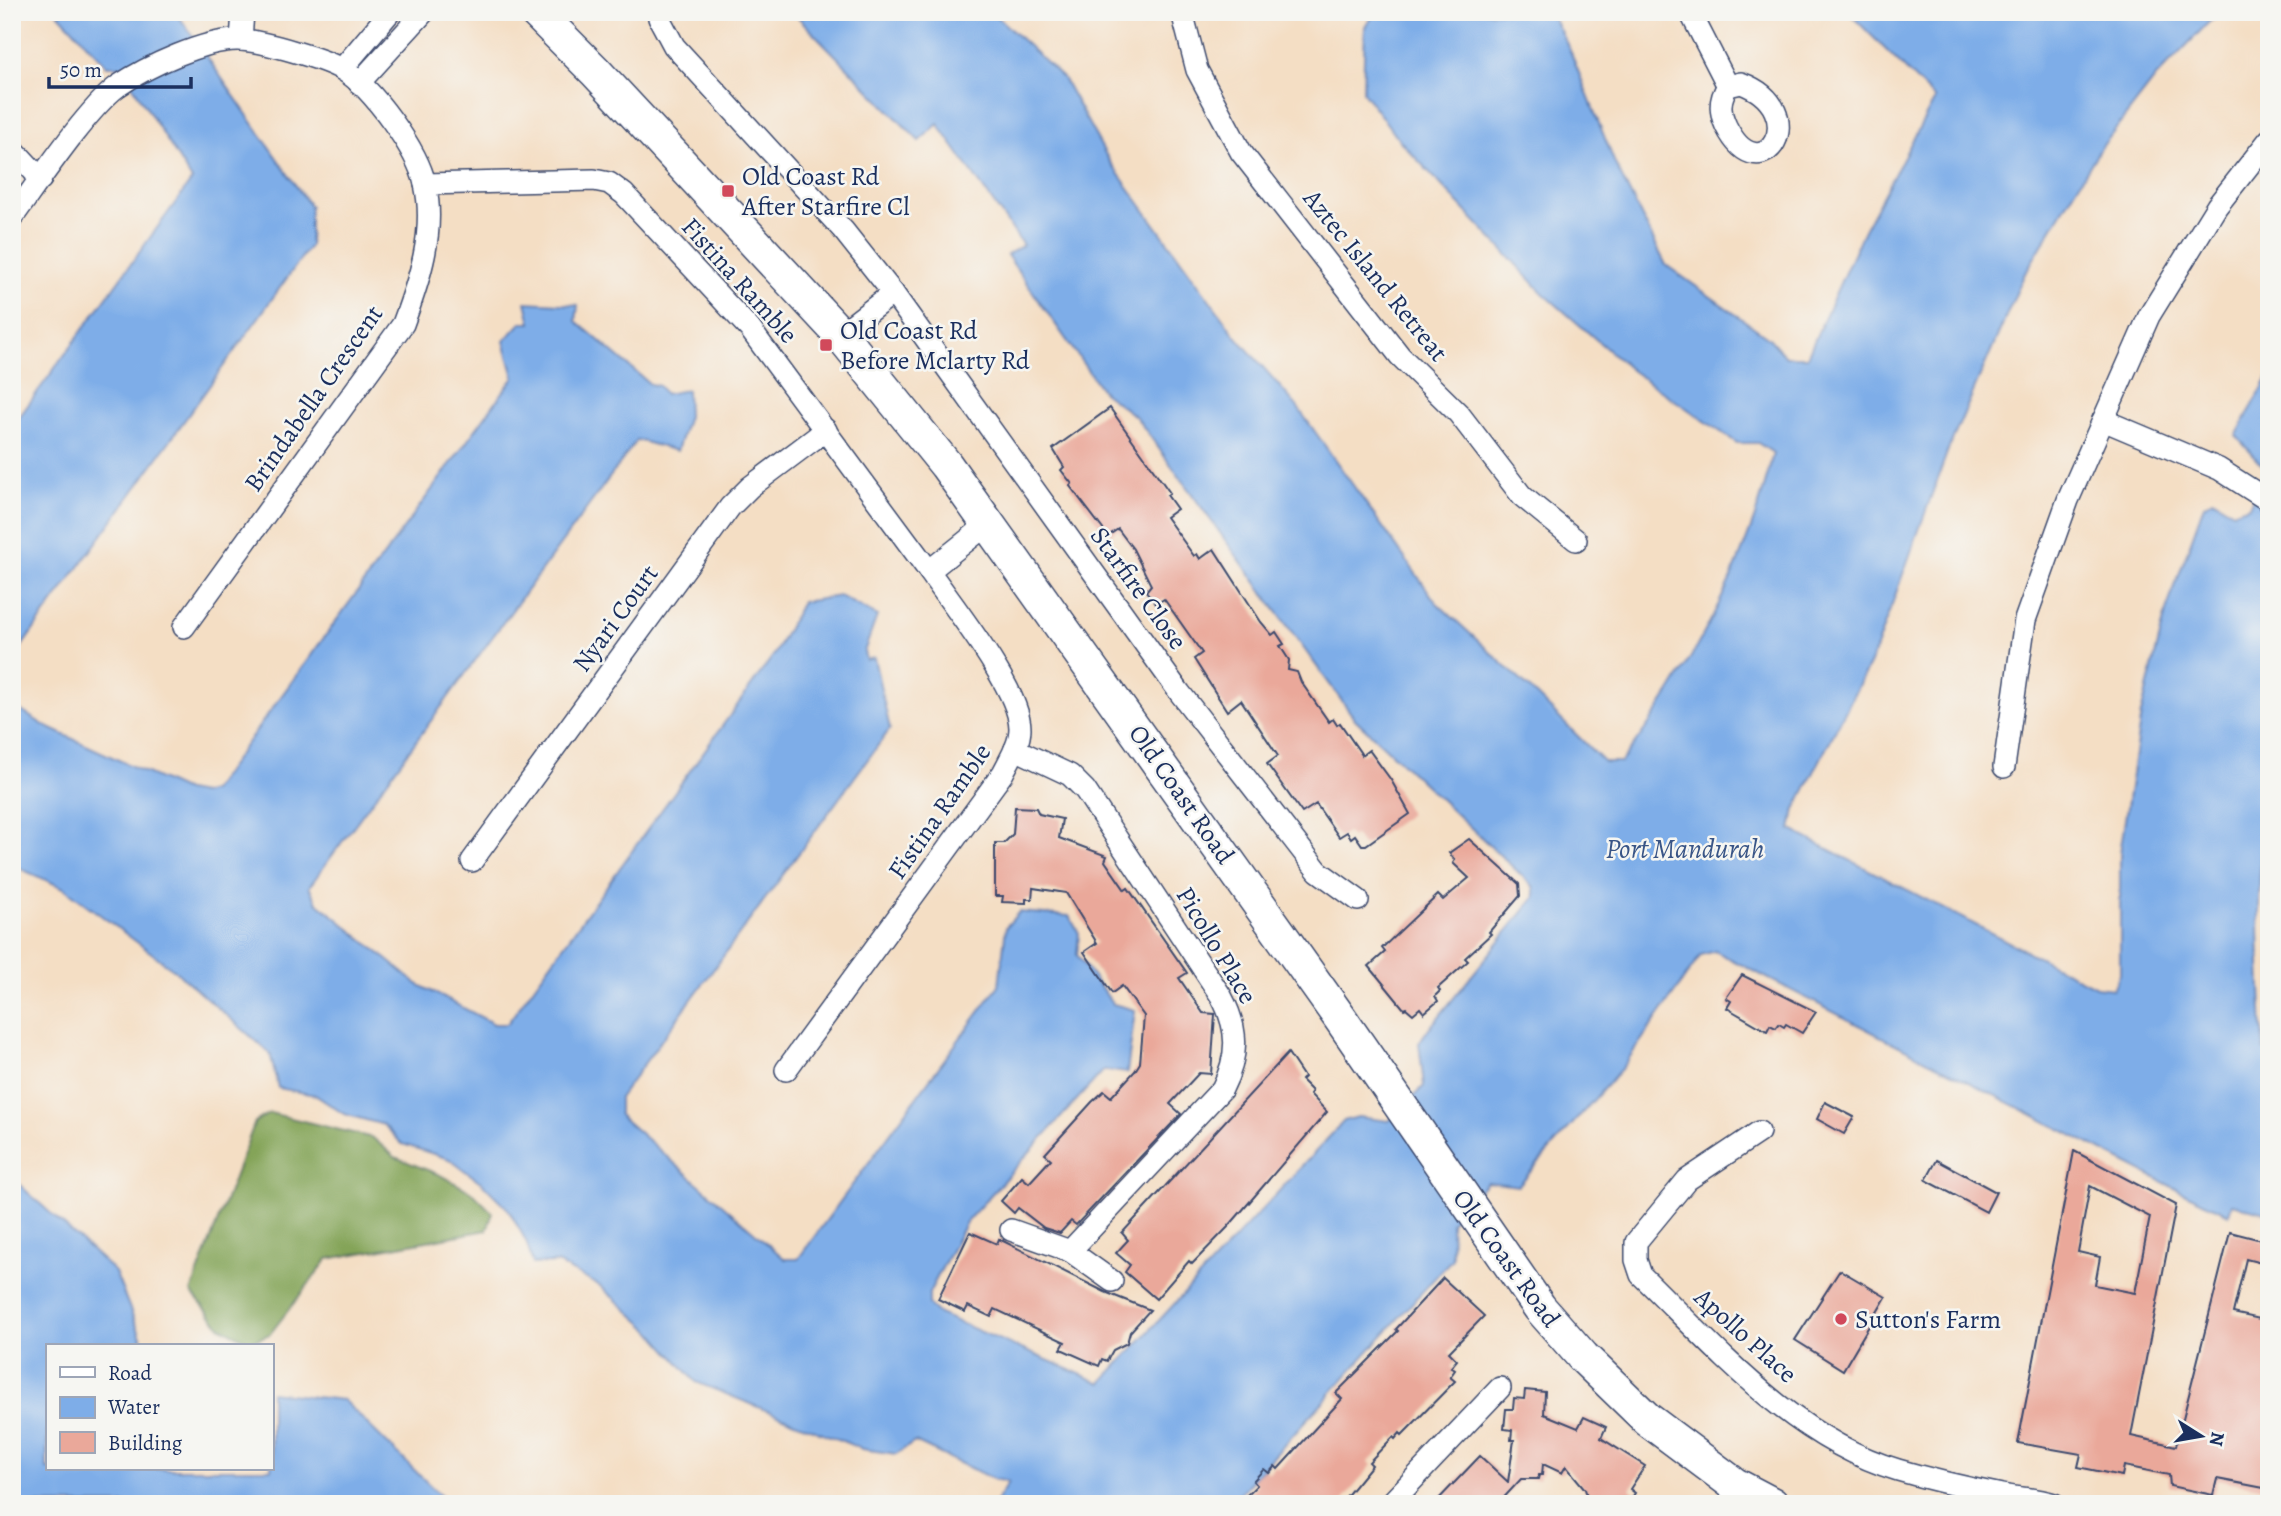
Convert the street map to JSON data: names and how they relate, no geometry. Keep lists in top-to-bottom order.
{
  "streets": {
    "main road": ["Old Coast Road"],
    "street": [
      "Aztec Island Retreat",
      "Fistina Ramble",
      "Brindabella Crescent",
      "Starfire Close",
      "Nyari Court",
      "Picollo Place",
      "Apollo Place"
    ]
  },
  "crossings": [
    ["Fistina Ramble", "Brindabella Crescent"],
    ["Fistina Ramble", "Nyari Court"],
    ["Fistina Ramble", "Picollo Place"]
  ],
  "water": ["Port Mandurah"],
  "places": {
    "transit": ["Old Coast Rd After Starfire Cl", "Old Coast Rd Before Mclarty Rd"],
    "other": ["Sutton's Farm"]
  },
  "legend": ["Road", "Water", "Building"],
  "scale_bar": "50 m",
  "north": "right"
}
